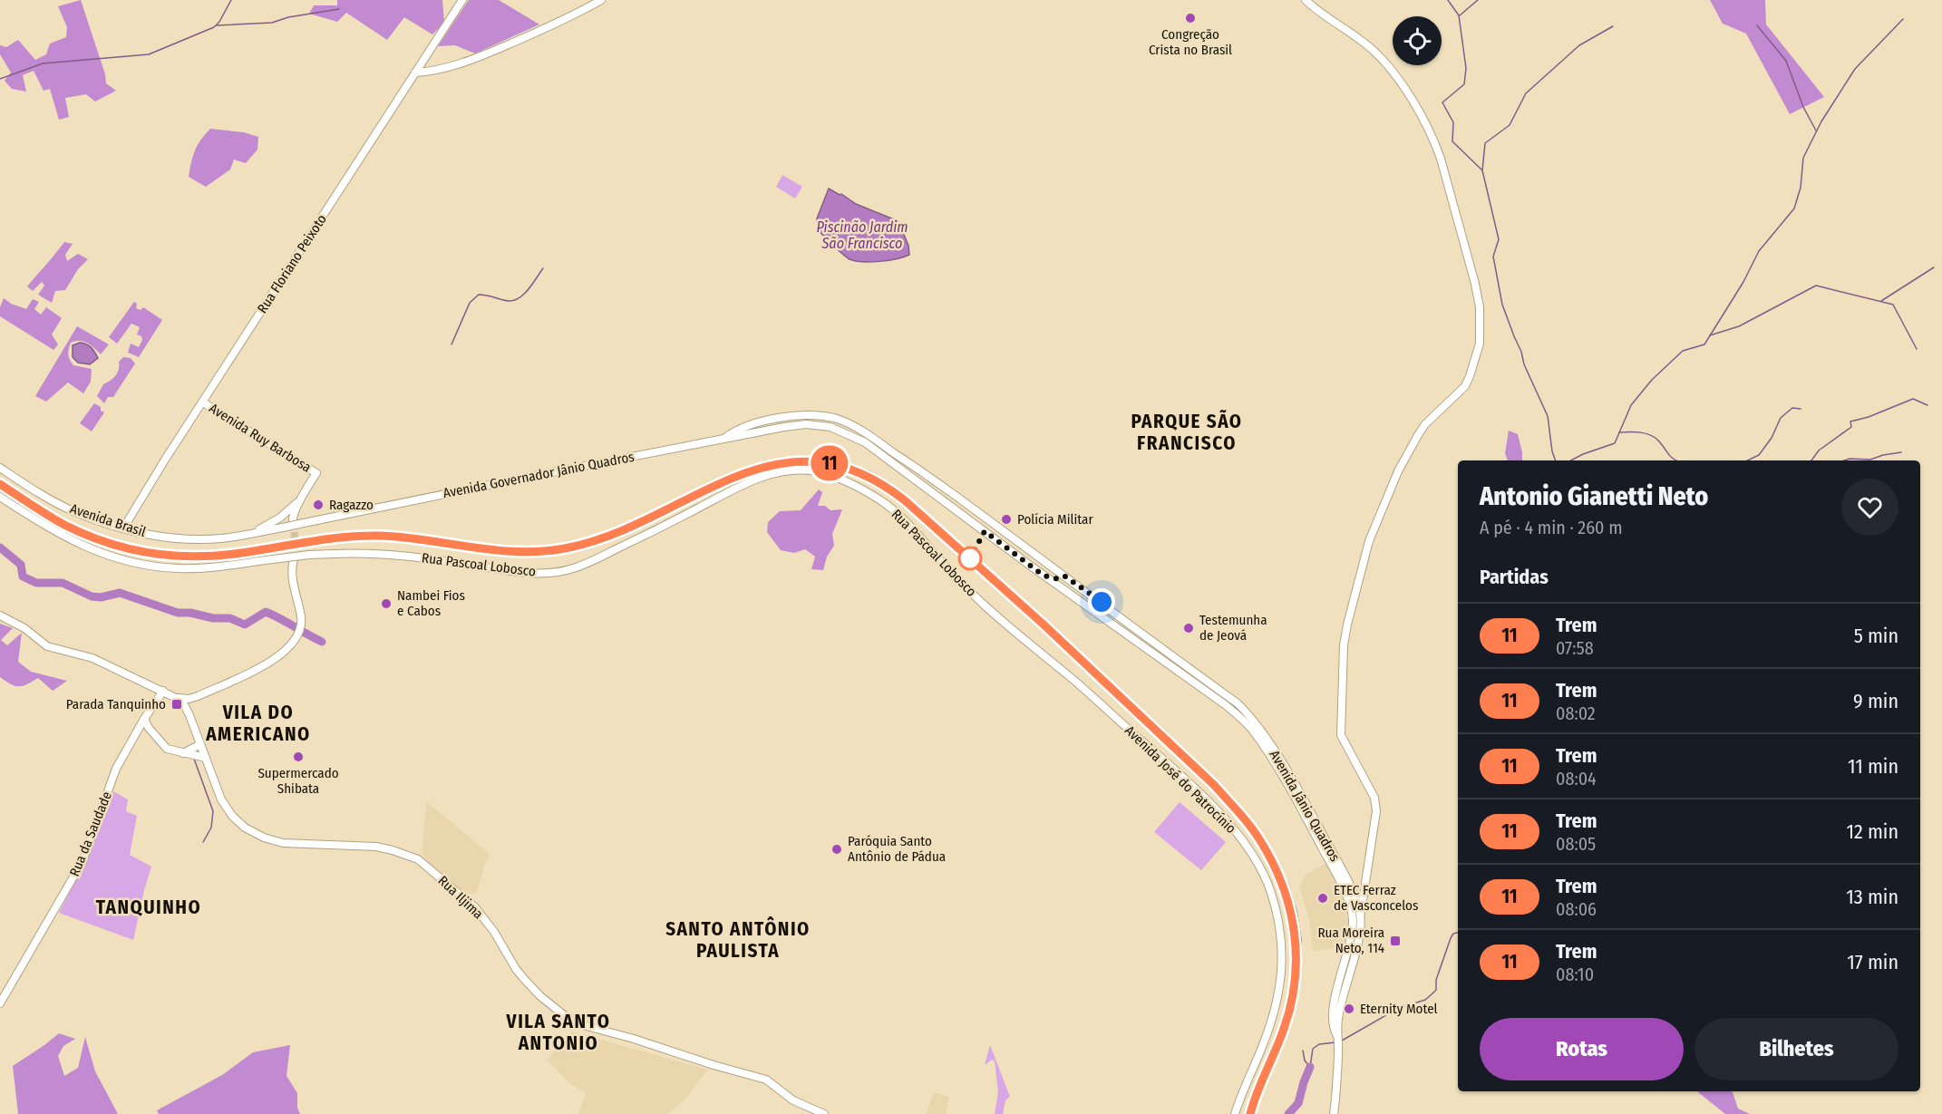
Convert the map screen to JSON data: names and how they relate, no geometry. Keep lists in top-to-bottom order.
{
  "streets": {
    "main road": [
      "Rua Floriano Peixoto",
      "Avenida Ruy Barbosa",
      "Avenida Governador Jânio Quadros",
      "Avenida Brasil",
      "Rua Pascoal Lobosco",
      "Avenida José do Patrocínio",
      "Avenida Jânio Quadros",
      "Rua da Saudade",
      "Rua Iljima"
    ]
  },
  "crossings": [
    ["Rua Floriano Peixoto", "Avenida Ruy Barbosa"],
    ["Rua Floriano Peixoto", "Avenida Brasil"],
    ["Avenida Governador Jânio Quadros", "Avenida Brasil"],
    ["Avenida Governador Jânio Quadros", "Avenida Jânio Quadros"],
    ["Rua Pascoal Lobosco", "Avenida José do Patrocínio"],
    ["Rua da Saudade", "Rua Iljima"]
  ],
  "districts": [
    "PARQUE SÃO FRANCISCO",
    "VILA DO AMERICANO",
    "TANQUINHO",
    "SANTO ANTÔNIO PAULISTA",
    "VILA SANTO ANTONIO"
  ],
  "water": ["Piscinão Jardim São Francisco"],
  "places": {
    "other": [
      "Congreção Crista no Brasil",
      "Ragazzo",
      "Polícia Militar",
      "Nambei Fios e Cabos",
      "Testemunha de Jeová",
      "Supermercado Shibata",
      "Paróquia Santo Antônio de Pádua",
      "ETEC Ferraz de Vasconcelos",
      "Eternity Motel"
    ],
    "transit": ["Parada Tanquinho", "Rua Moreira Neto, 114"]
  },
  "page": {
    "on_map": "11",
    "heading": [
      ["Antonio Gianetti Neto", "A pé · 4 min · 260 m"],
      "Partidas"
    ],
    "list": [
      {
        "mark": "11",
        "name": "Trem",
        "note": "07:58",
        "value": "5 min"
      },
      {
        "mark": "11",
        "name": "Trem",
        "note": "08:02",
        "value": "9 min"
      },
      {
        "mark": "11",
        "name": "Trem",
        "note": "08:04",
        "value": "11 min"
      },
      {
        "mark": "11",
        "name": "Trem",
        "note": "08:05",
        "value": "12 min"
      },
      {
        "mark": "11",
        "name": "Trem",
        "note": "08:06",
        "value": "13 min"
      },
      {
        "mark": "11",
        "name": "Trem",
        "note": "08:10",
        "value": "17 min"
      }
    ],
    "buttons": ["Rotas", "Bilhetes"]
  }
}
